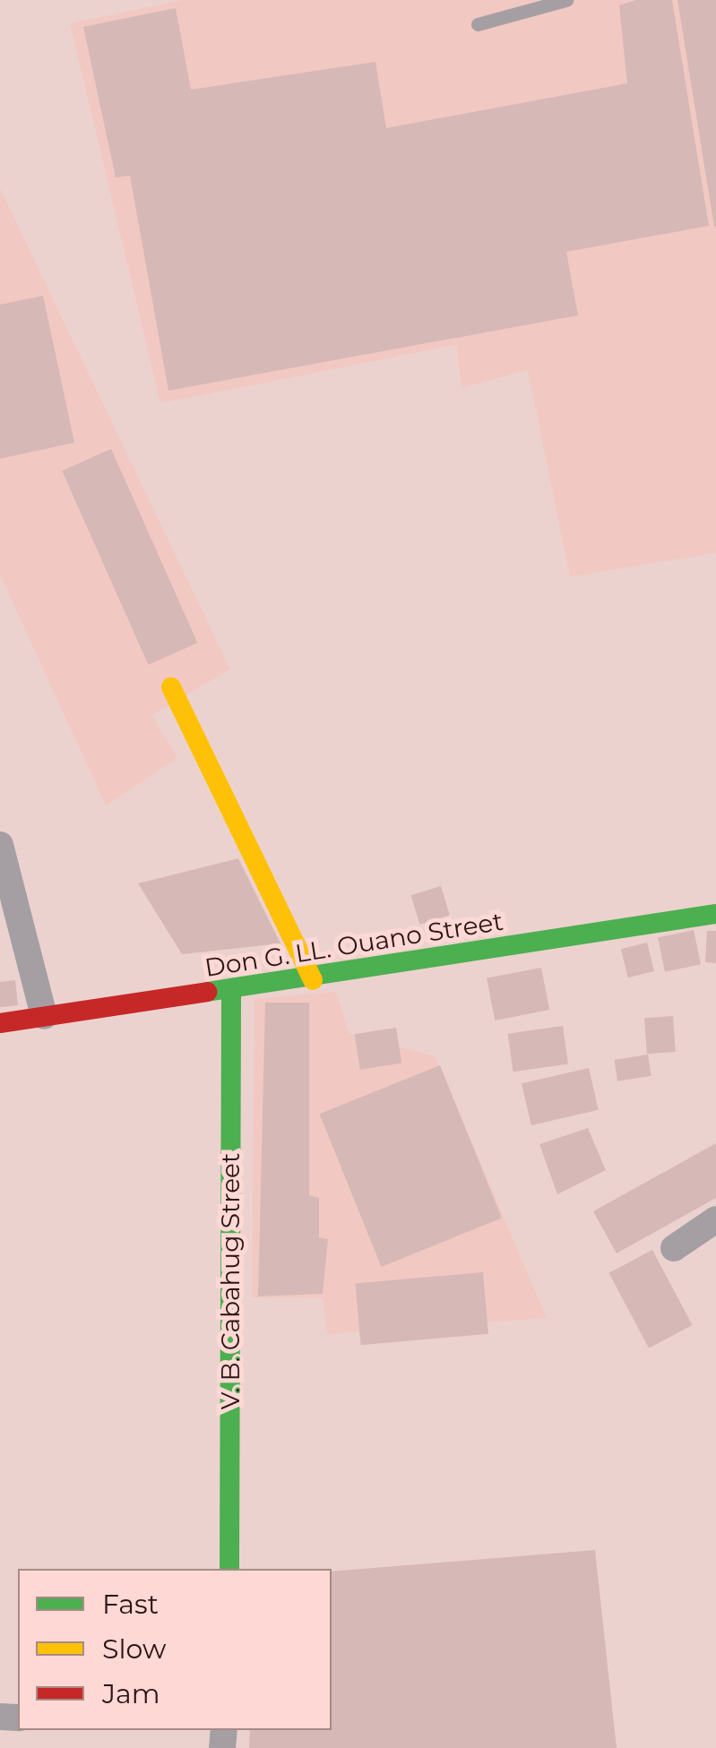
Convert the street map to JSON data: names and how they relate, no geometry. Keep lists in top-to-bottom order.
{
  "streets": {
    "street": ["Don G. LL. Ouano Street", "V. B. Cabahug Street"]
  },
  "crossings": [
    ["Don G. LL. Ouano Street", "V. B. Cabahug Street"]
  ],
  "legend": ["Fast", "Slow", "Jam"]
}
